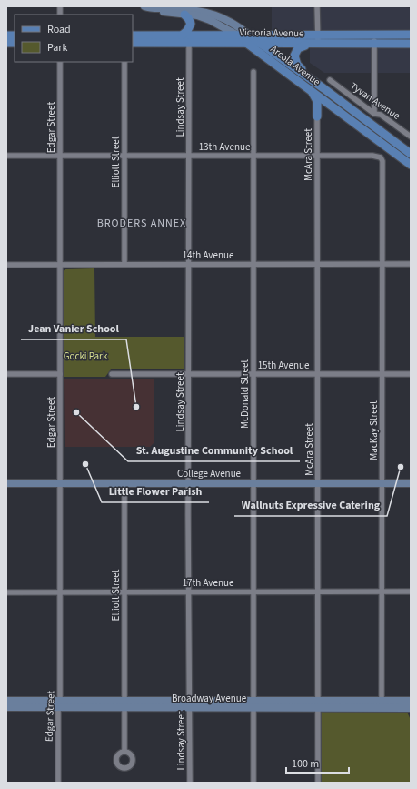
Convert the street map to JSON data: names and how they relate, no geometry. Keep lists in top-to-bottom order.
{
  "streets": {
    "main road": ["Victoria Avenue", "Arcola Avenue"],
    "street": [
      "Tyvan Avenue",
      "Lindsay Street",
      "Edgar Street",
      "13th Avenue",
      "McAra Street",
      "Elliott Street",
      "14th Avenue",
      "15th Avenue",
      "McDonald Street",
      "MacKay Street",
      "College Avenue",
      "17th Avenue",
      "Broadway Avenue"
    ]
  },
  "crossings": [
    ["Victoria Avenue", "Arcola Avenue"],
    ["Victoria Avenue", "Lindsay Street"],
    ["Lindsay Street", "13th Avenue"],
    ["Lindsay Street", "14th Avenue"],
    ["Lindsay Street", "15th Avenue"],
    ["Lindsay Street", "College Avenue"],
    ["Lindsay Street", "17th Avenue"],
    ["Lindsay Street", "Broadway Avenue"],
    ["Edgar Street", "13th Avenue"],
    ["Edgar Street", "14th Avenue"],
    ["Edgar Street", "College Avenue"],
    ["Edgar Street", "17th Avenue"],
    ["Edgar Street", "Broadway Avenue"],
    ["13th Avenue", "McAra Street"],
    ["13th Avenue", "Elliott Street"],
    ["13th Avenue", "McDonald Street"],
    ["13th Avenue", "MacKay Street"],
    ["McAra Street", "14th Avenue"],
    ["McAra Street", "15th Avenue"],
    ["McAra Street", "College Avenue"],
    ["McAra Street", "17th Avenue"],
    ["McAra Street", "Broadway Avenue"],
    ["Elliott Street", "14th Avenue"],
    ["Elliott Street", "College Avenue"],
    ["Elliott Street", "17th Avenue"],
    ["Elliott Street", "Broadway Avenue"],
    ["14th Avenue", "McDonald Street"],
    ["14th Avenue", "MacKay Street"],
    ["15th Avenue", "McDonald Street"],
    ["15th Avenue", "MacKay Street"],
    ["McDonald Street", "College Avenue"],
    ["McDonald Street", "17th Avenue"],
    ["McDonald Street", "Broadway Avenue"],
    ["MacKay Street", "College Avenue"],
    ["MacKay Street", "17th Avenue"],
    ["MacKay Street", "Broadway Avenue"]
  ],
  "districts": ["BRODERS ANNEX"],
  "parks": ["Gocki Park"],
  "places": [
    "Jean Vanier School",
    "St. Augustine Community School",
    "Little Flower Parish",
    "Wallnuts Expressive Catering"
  ],
  "legend": ["Road", "Park"],
  "scale_bar": "100 m"
}
